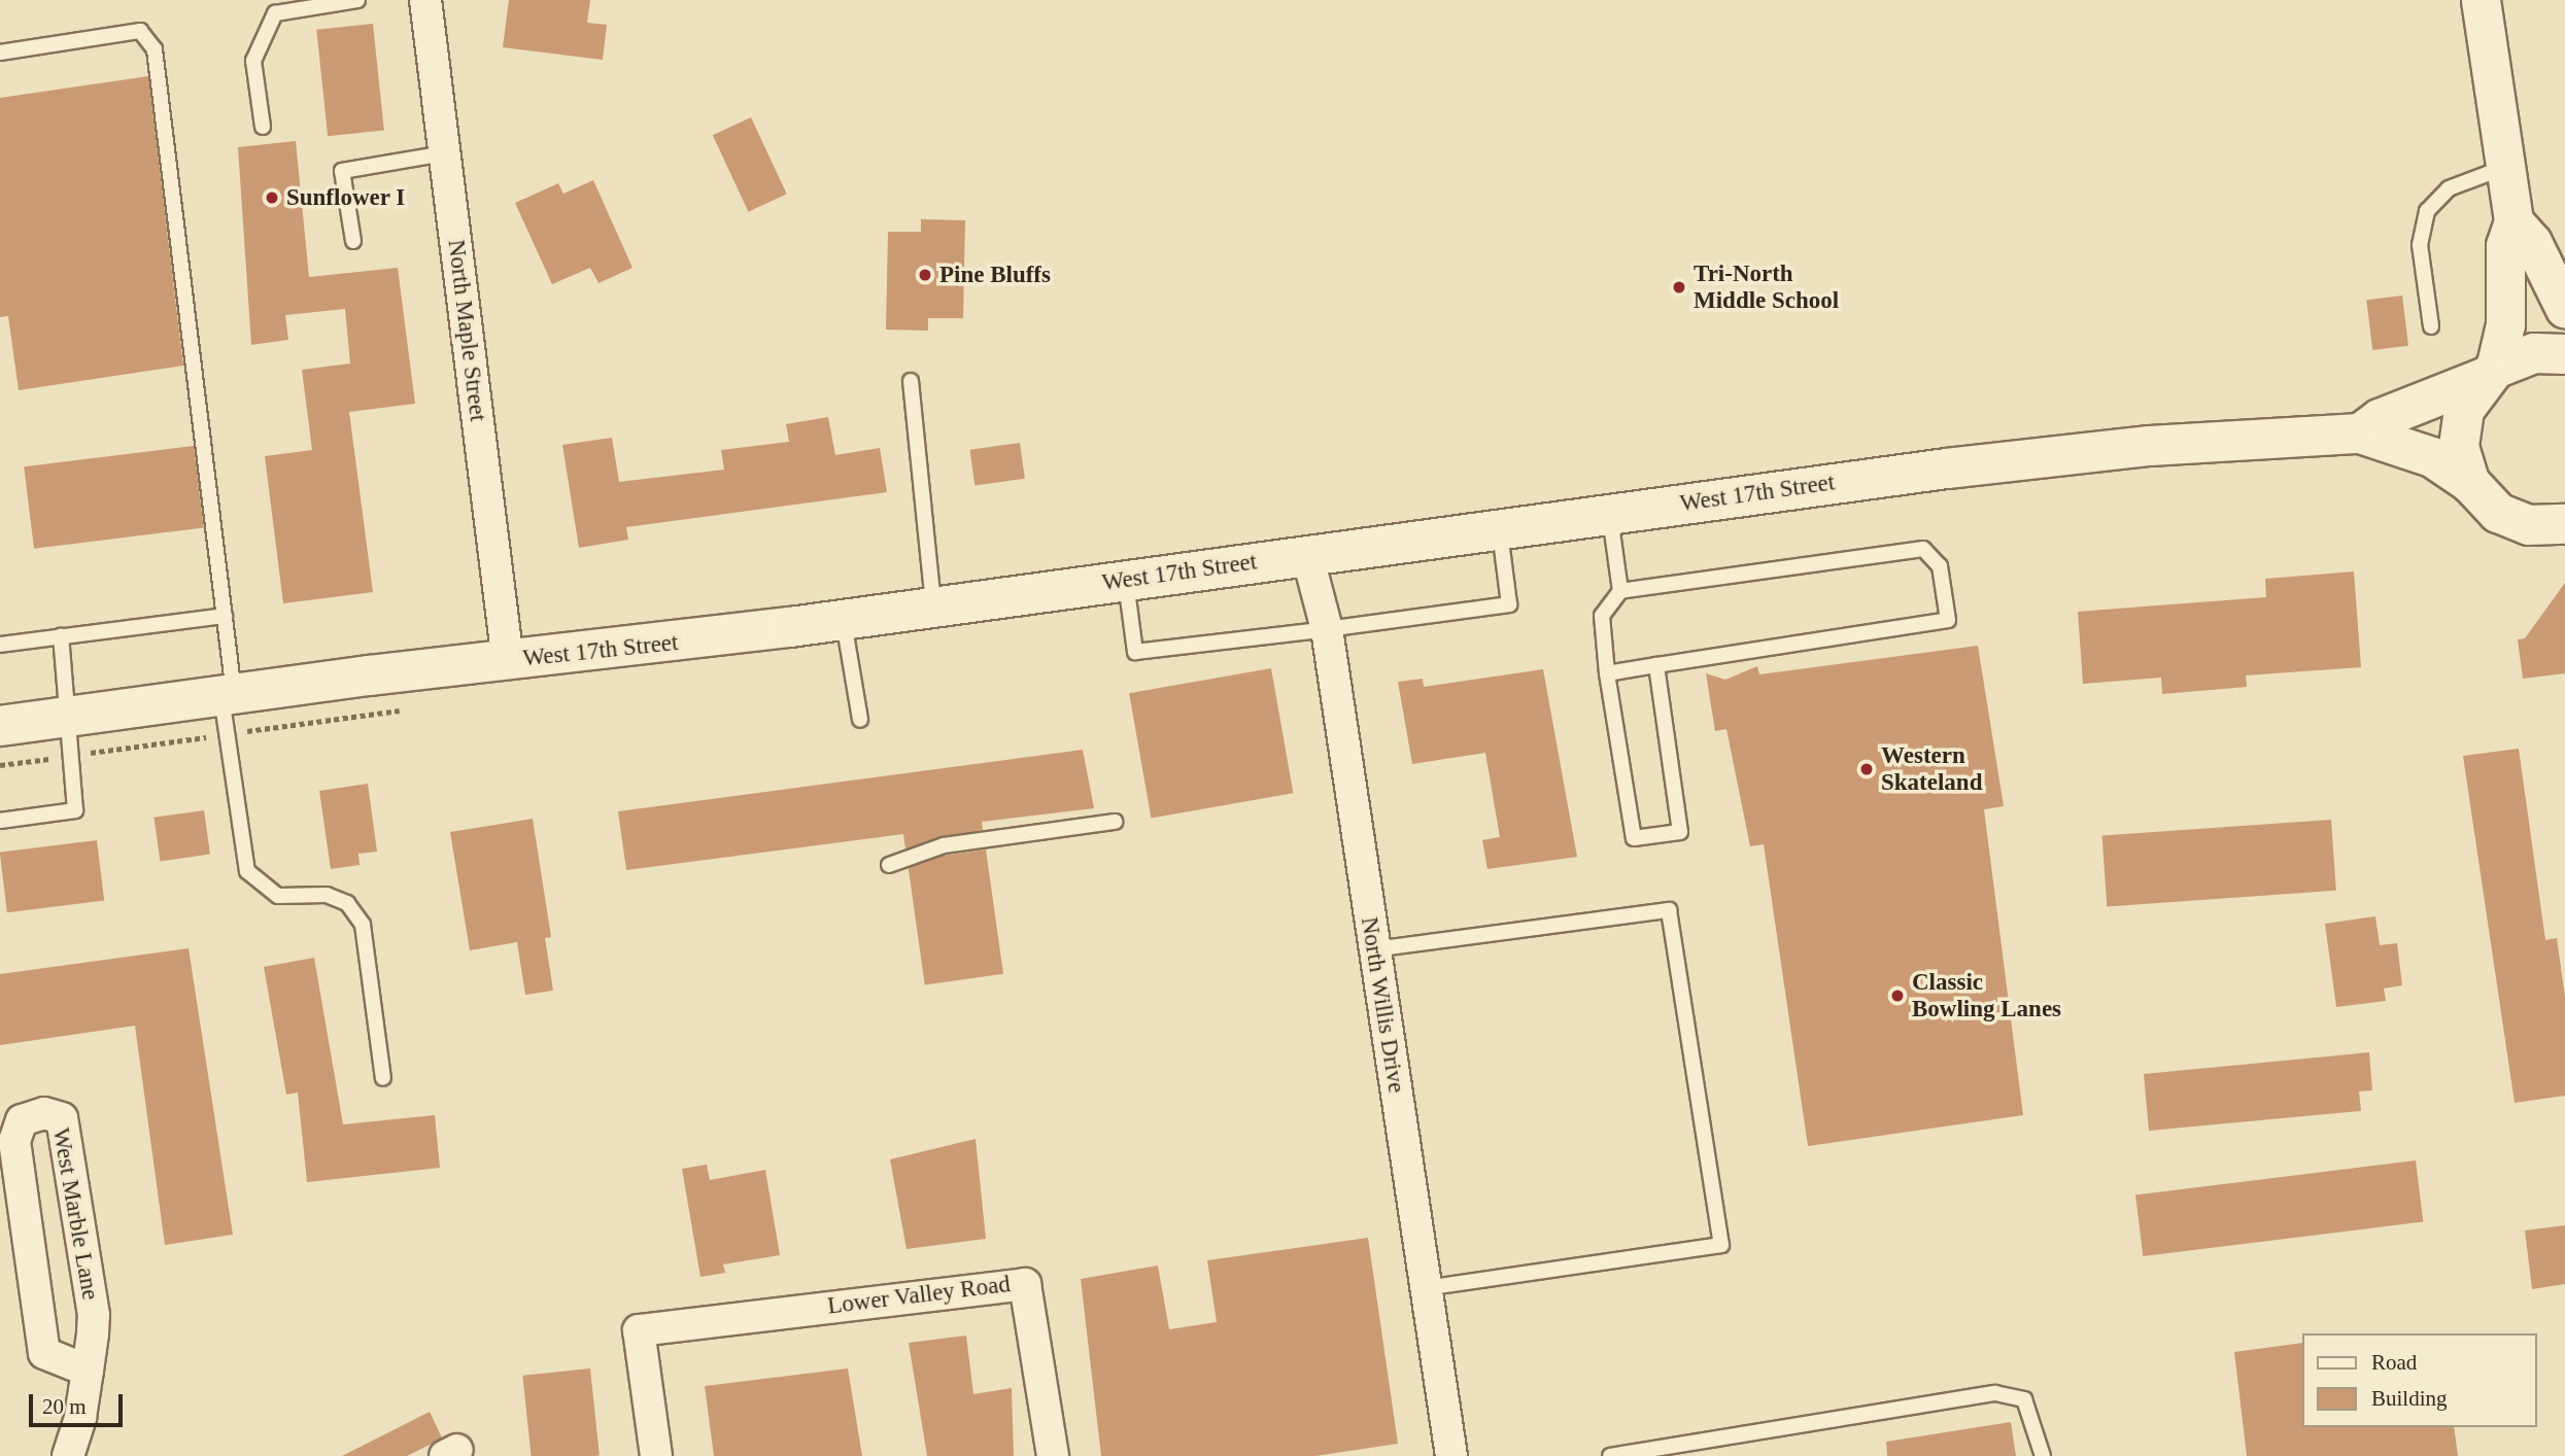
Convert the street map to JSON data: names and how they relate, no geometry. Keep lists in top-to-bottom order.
{
  "streets": {
    "main road": ["West 17th Street"],
    "street": [
      "North Maple Street",
      "North Willis Drive",
      "West Marble Lane",
      "Lower Valley Road"
    ]
  },
  "crossings": [
    ["North Maple Street", "West 17th Street"],
    ["West 17th Street", "North Willis Drive"]
  ],
  "places": [
    "Sunflower I",
    "Pine Bluffs",
    "Tri-North Middle School",
    "Western Skateland",
    "Classic Bowling Lanes"
  ],
  "legend": ["Road", "Building"],
  "scale_bar": "20 m"
}
